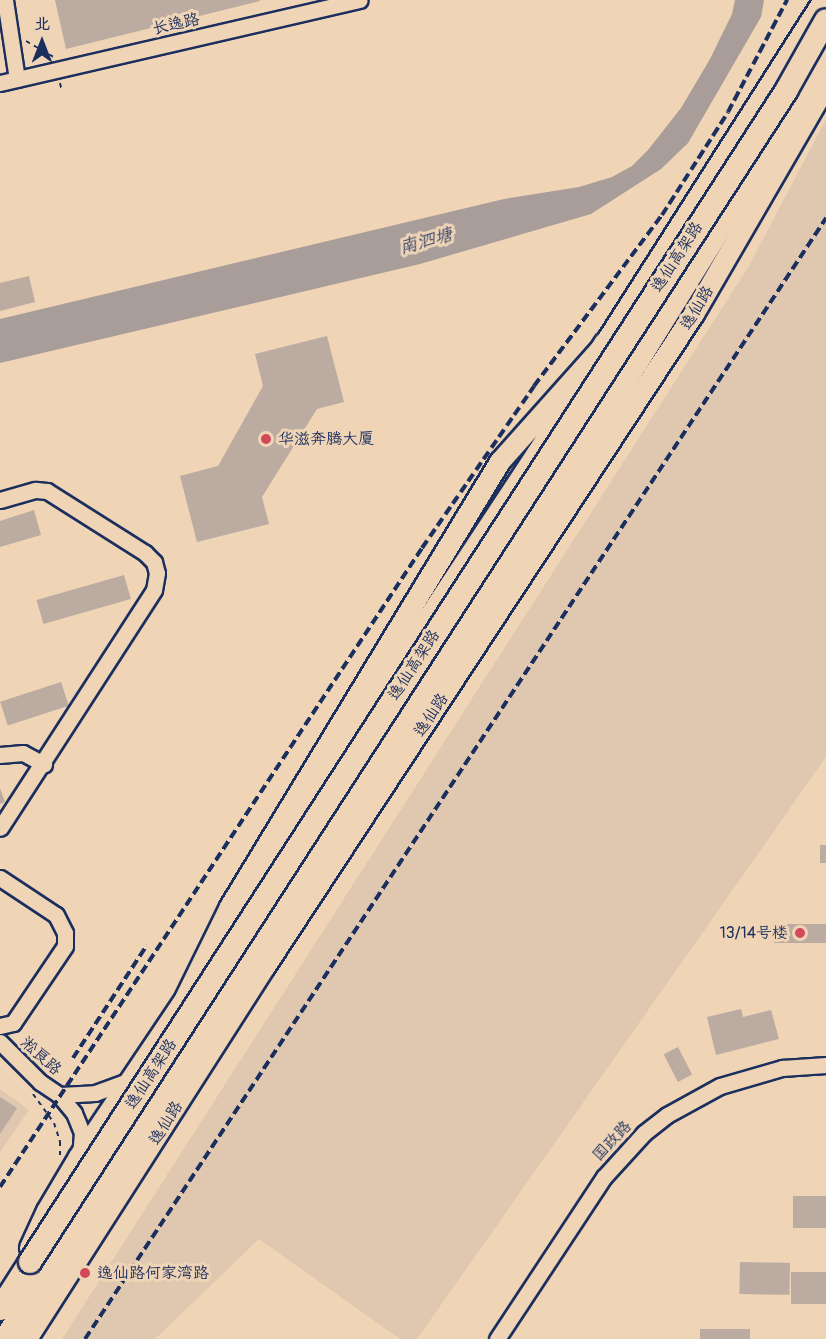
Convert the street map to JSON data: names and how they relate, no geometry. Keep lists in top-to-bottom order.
{
  "streets": {
    "highway": ["逸仙高架路"],
    "main road": ["逸仙路"],
    "street": ["长逸路", "淞良路", "国政路"]
  },
  "water": ["南泗塘"],
  "places": ["华滋奔腾大厦", "13/14号楼", "逸仙路何家湾路"],
  "north": "top"
}
